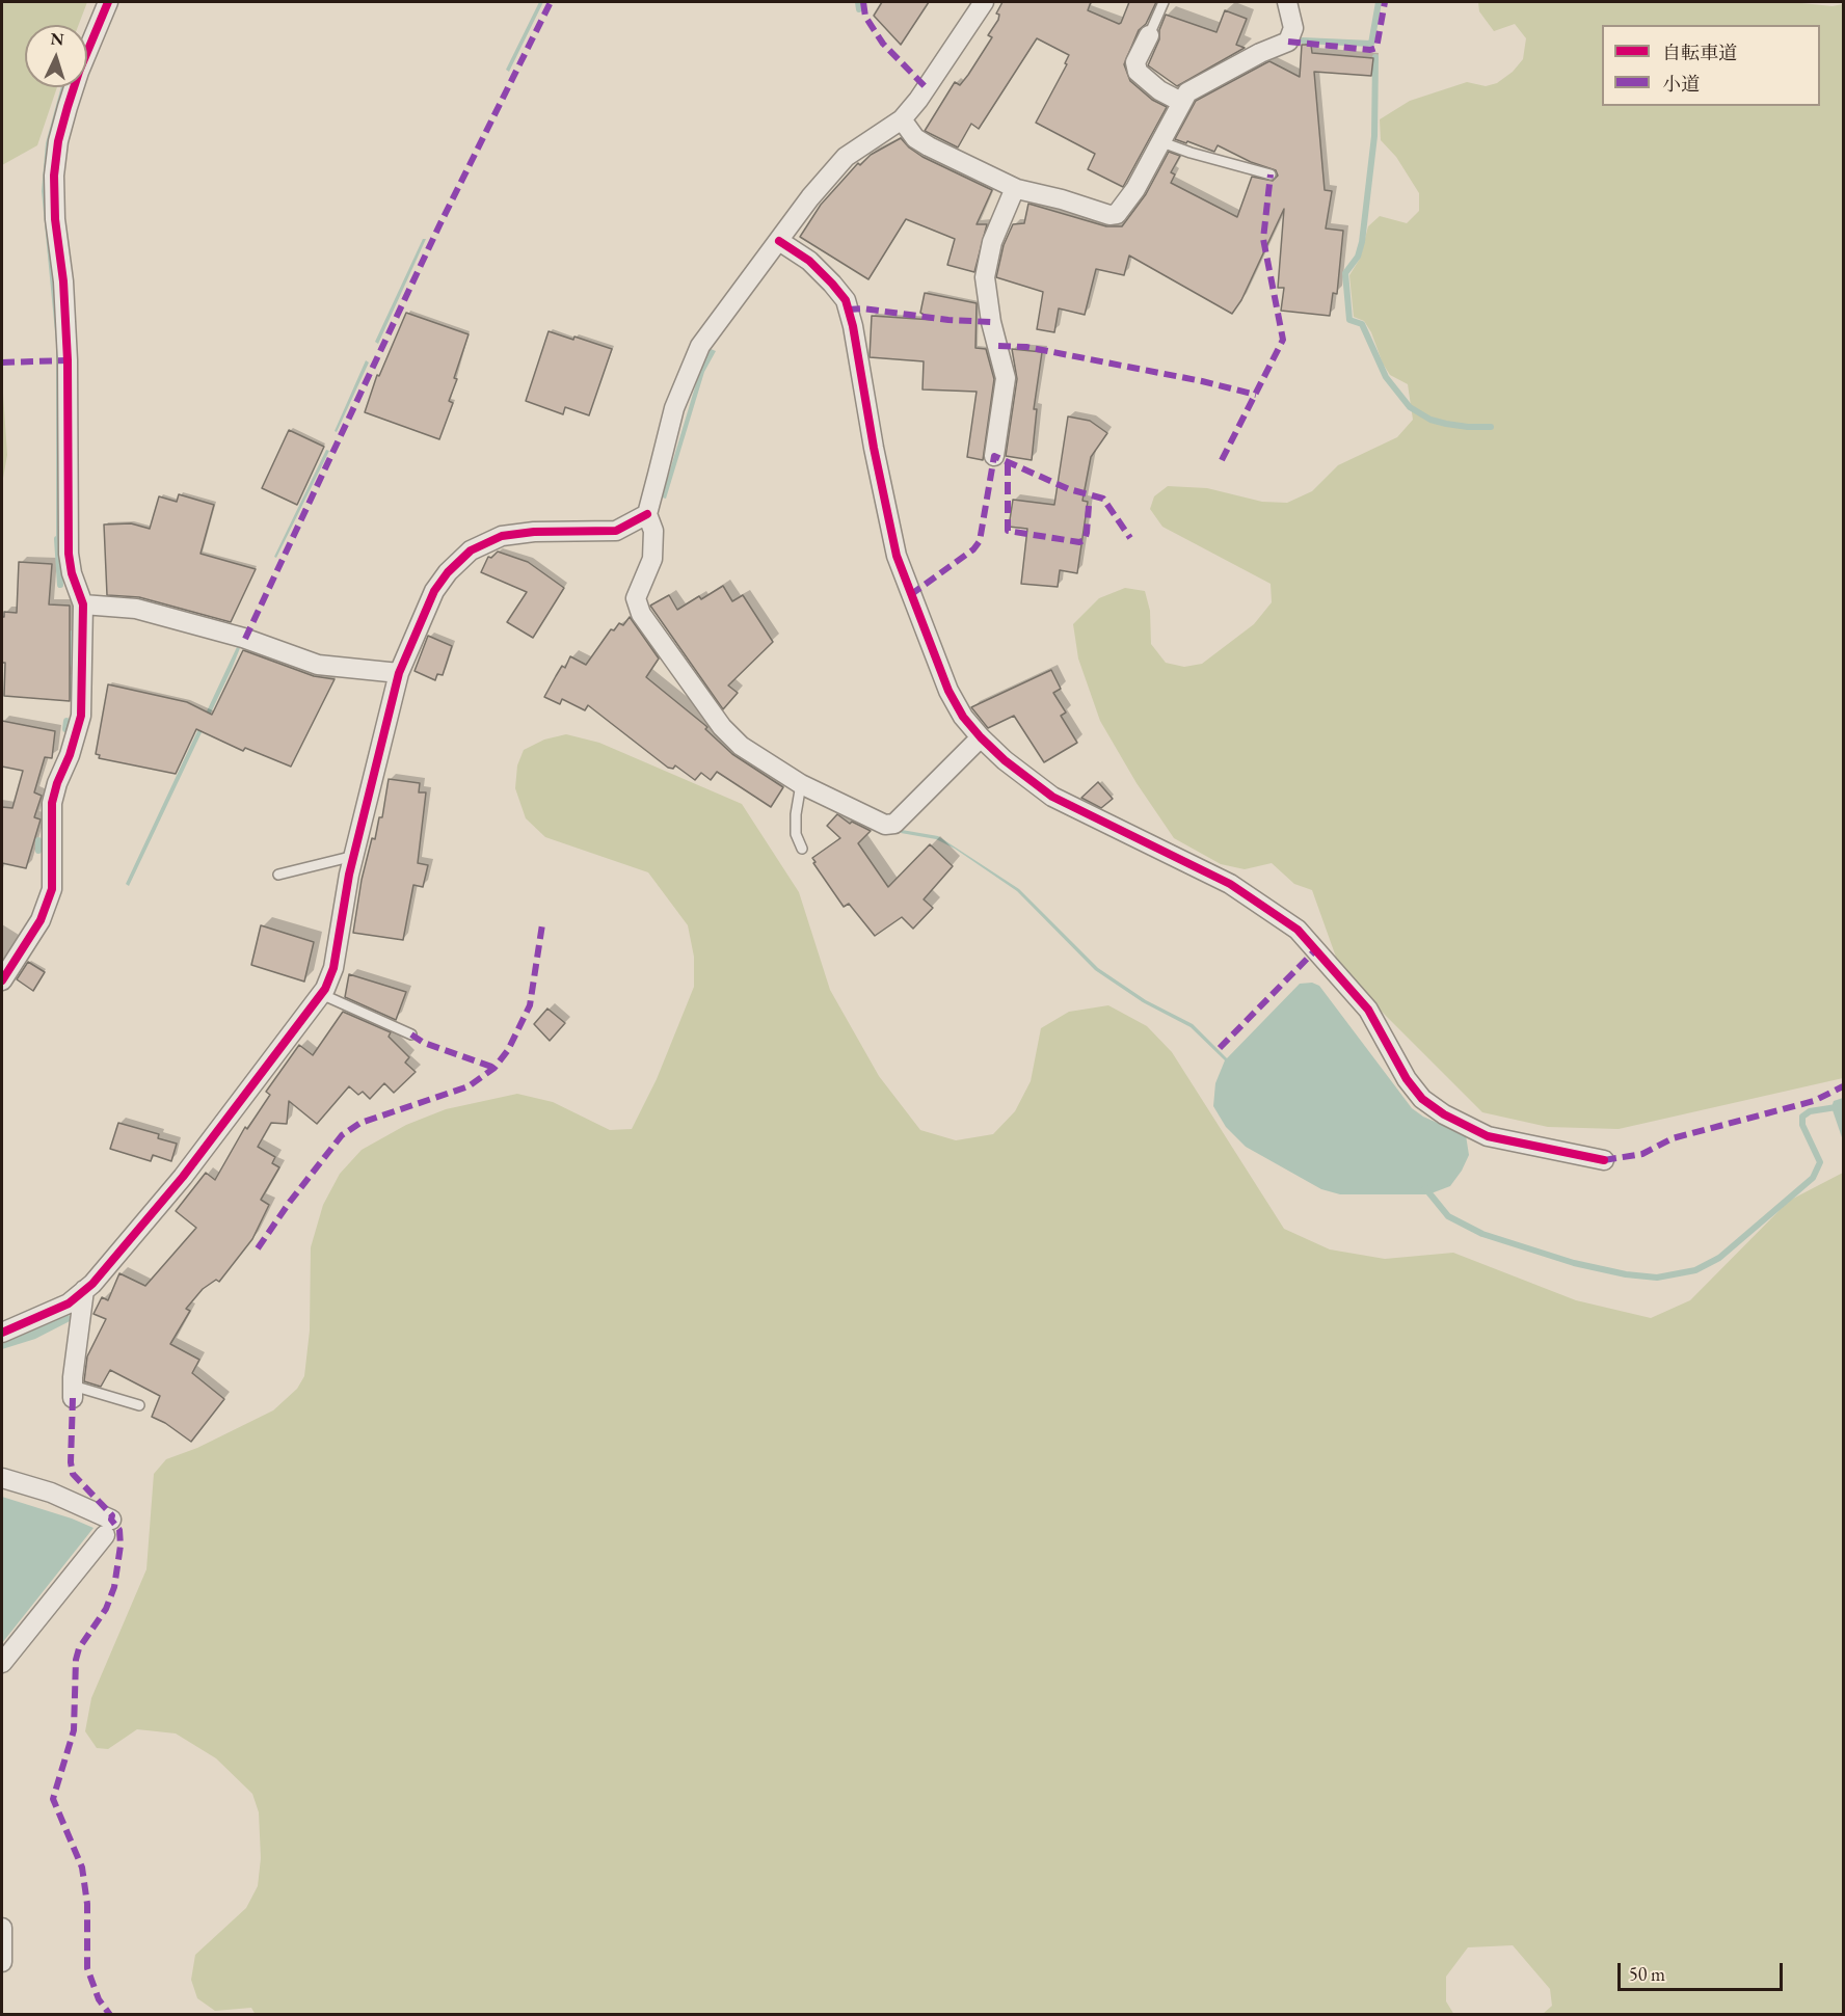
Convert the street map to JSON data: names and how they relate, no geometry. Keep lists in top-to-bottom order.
{
  "legend": ["自転車道", "小道"],
  "scale_bar": "50 m",
  "north": "top"
}
